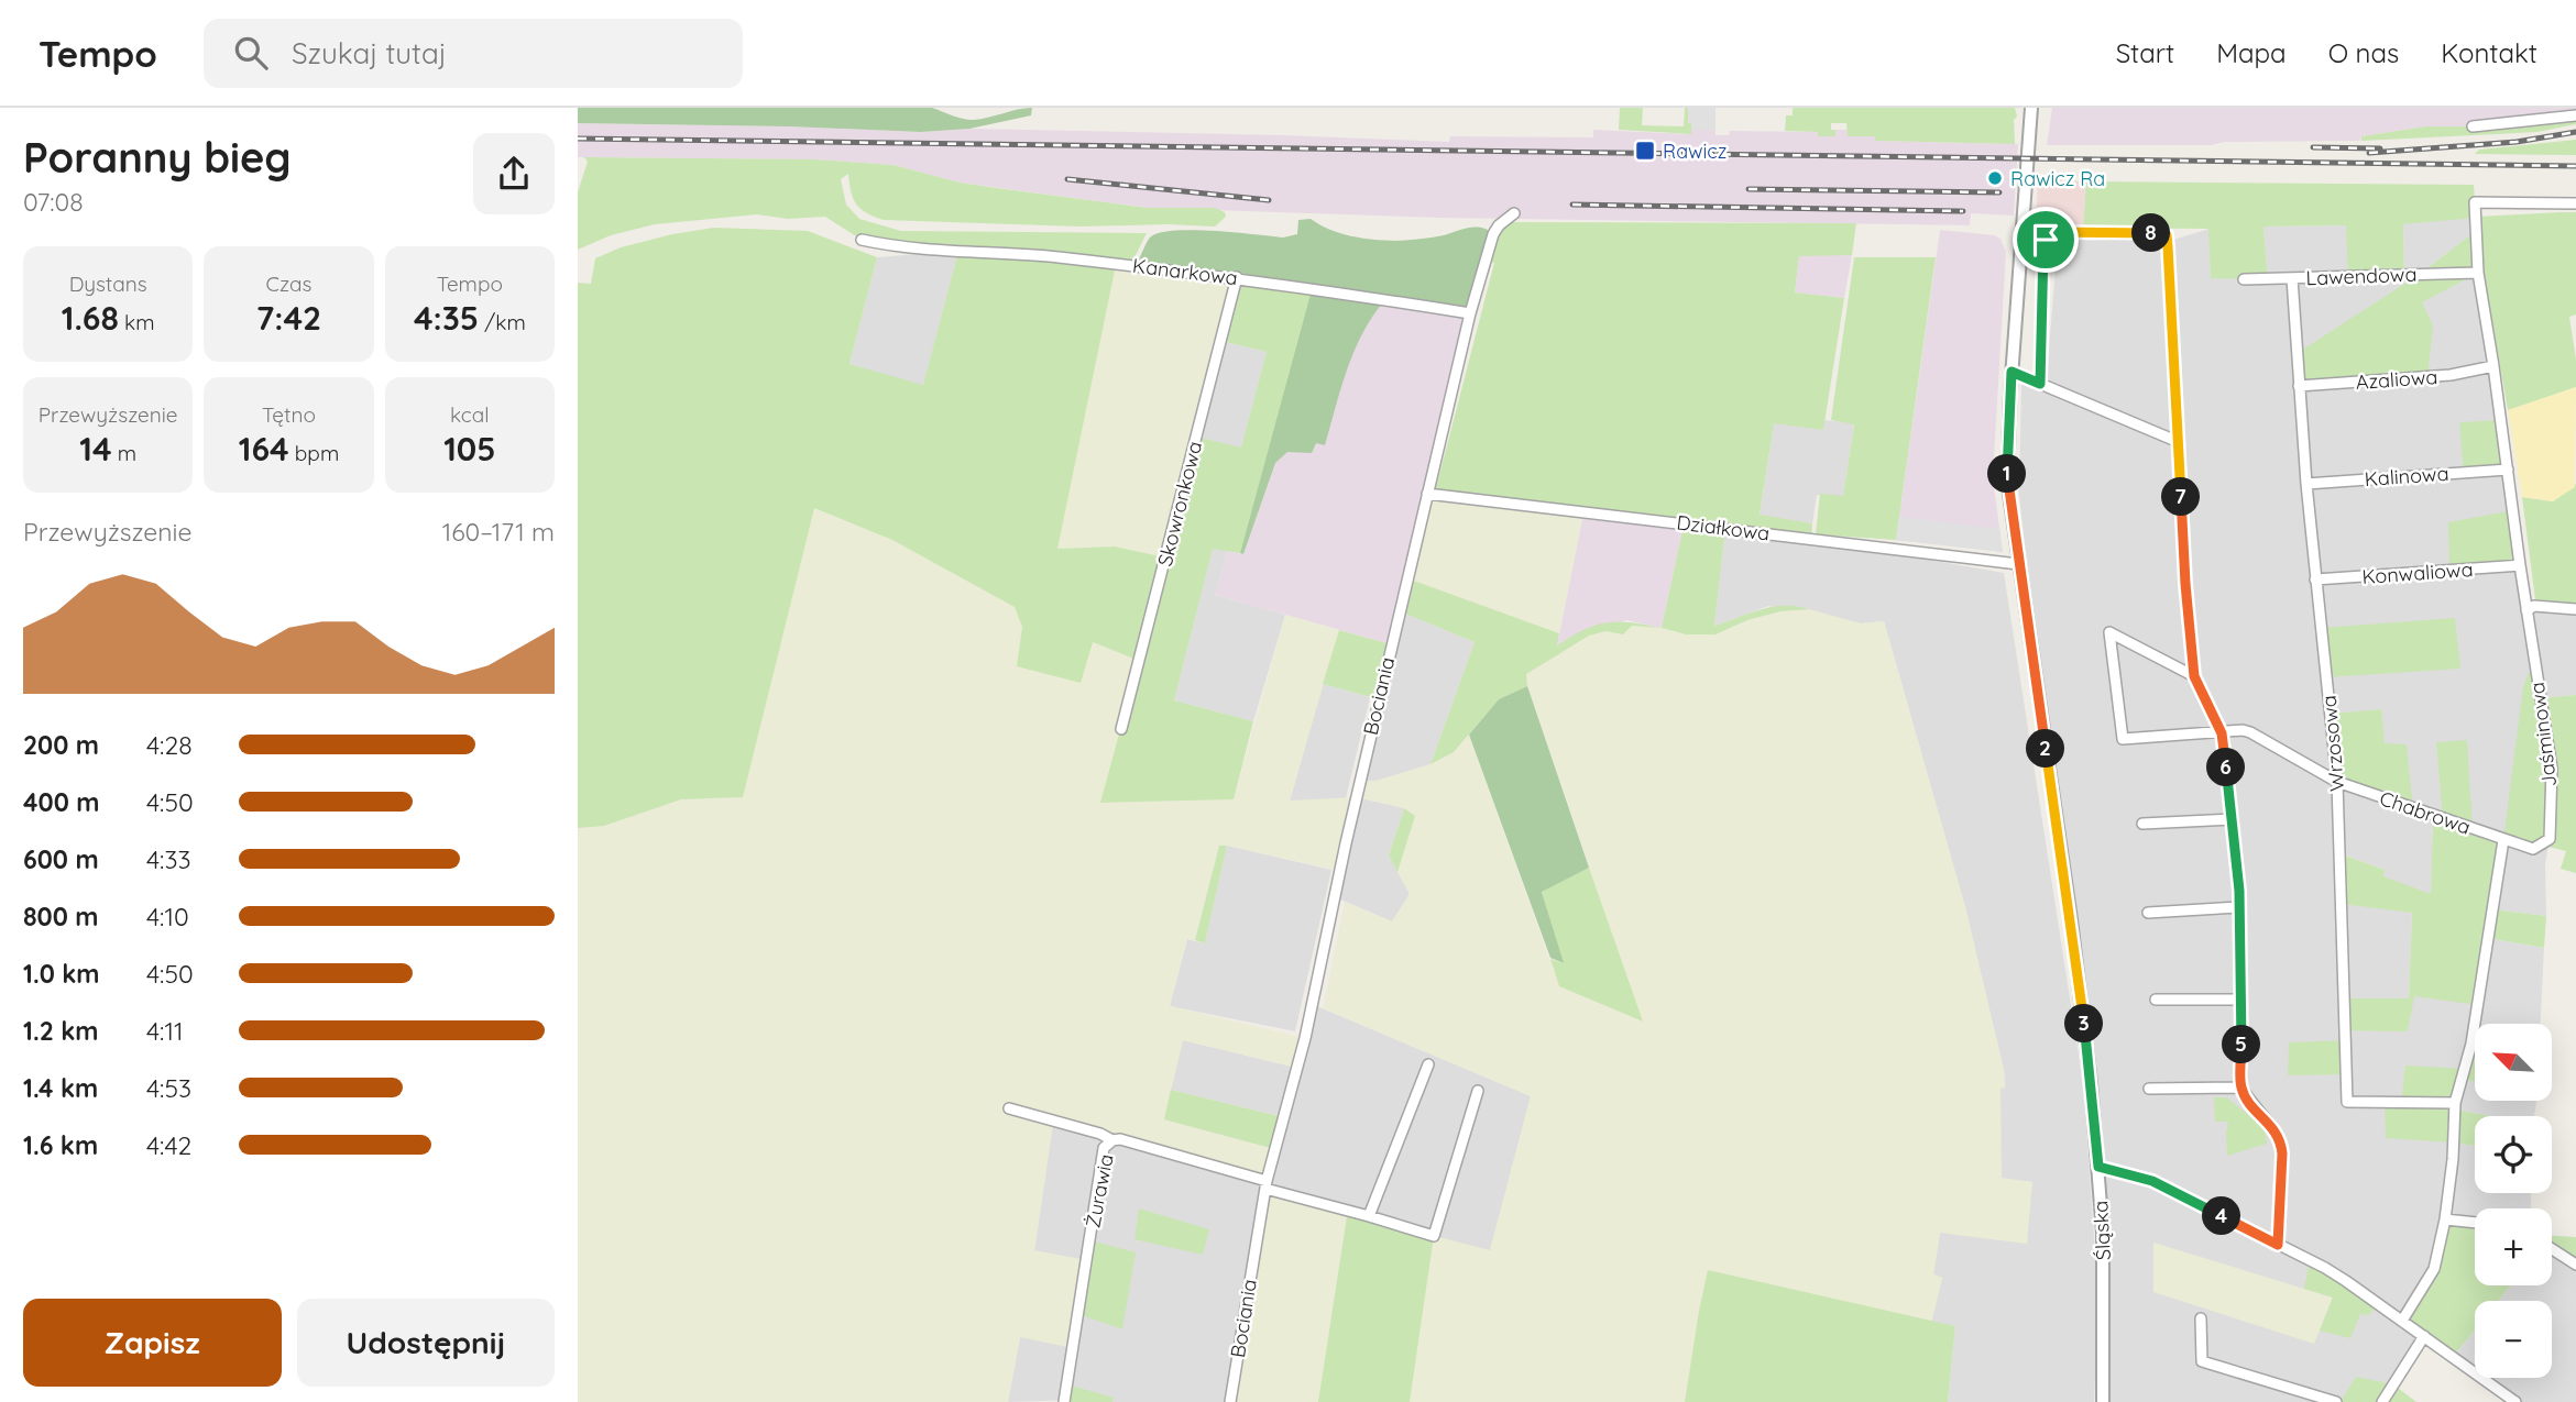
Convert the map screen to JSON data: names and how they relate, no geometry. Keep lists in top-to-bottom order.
{
  "streets": {
    "street": [
      "Kanarkowa",
      "Lawendowa",
      "Azaliowa",
      "Kalinowa",
      "Skowronkowa",
      "Działkowa",
      "Konwaliowa",
      "Bociania",
      "Jaśminowa",
      "Wrzosowa",
      "Chabrowa",
      "Żurawia",
      "Śląska"
    ]
  },
  "crossings": [
    ["Kanarkowa", "Skowronkowa"],
    ["Kanarkowa", "Bociania"],
    ["Lawendowa", "Jaśminowa"],
    ["Lawendowa", "Wrzosowa"],
    ["Azaliowa", "Jaśminowa"],
    ["Azaliowa", "Wrzosowa"],
    ["Kalinowa", "Jaśminowa"],
    ["Kalinowa", "Wrzosowa"],
    ["Działkowa", "Bociania"],
    ["Działkowa", "Śląska"],
    ["Konwaliowa", "Jaśminowa"],
    ["Konwaliowa", "Wrzosowa"],
    ["Bociania", "Żurawia"],
    ["Jaśminowa", "Chabrowa"],
    ["Wrzosowa", "Chabrowa"]
  ],
  "places": {
    "transit": ["Rawicz"],
    "other": ["Rawicz Ra"]
  },
  "north": "top left",
  "page": {
    "header": "Tempo",
    "search": "Szukaj tutaj",
    "nav": [
      "Start",
      "Mapa",
      "O nas",
      "Kontakt"
    ],
    "heading": ["Poranny bieg", "07:08"],
    "pins": [
      "8",
      "1",
      "7",
      "2",
      "6",
      "3",
      "5",
      "4"
    ],
    "stats": [
      ["Dystans", "1.68 km"],
      ["Czas", "7:42"],
      ["Tempo", "4:35 /km"],
      ["Przewyższenie", "14 m"],
      ["Tętno", "164 bpm"],
      ["kcal", "105"]
    ],
    "chart": ["Przewyższenie", "160–171 m"],
    "list": [
      {
        "name": "200 m",
        "note": "4:28"
      },
      {
        "name": "400 m",
        "note": "4:50"
      },
      {
        "name": "600 m",
        "note": "4:33"
      },
      {
        "name": "800 m",
        "note": "4:10"
      },
      {
        "name": "1.0 km",
        "note": "4:50"
      },
      {
        "name": "1.2 km",
        "note": "4:11"
      },
      {
        "name": "1.4 km",
        "note": "4:53"
      },
      {
        "name": "1.6 km",
        "note": "4:42"
      }
    ],
    "map_buttons": ["+", "−"],
    "buttons": ["Zapisz", "Udostępnij"]
  }
}
